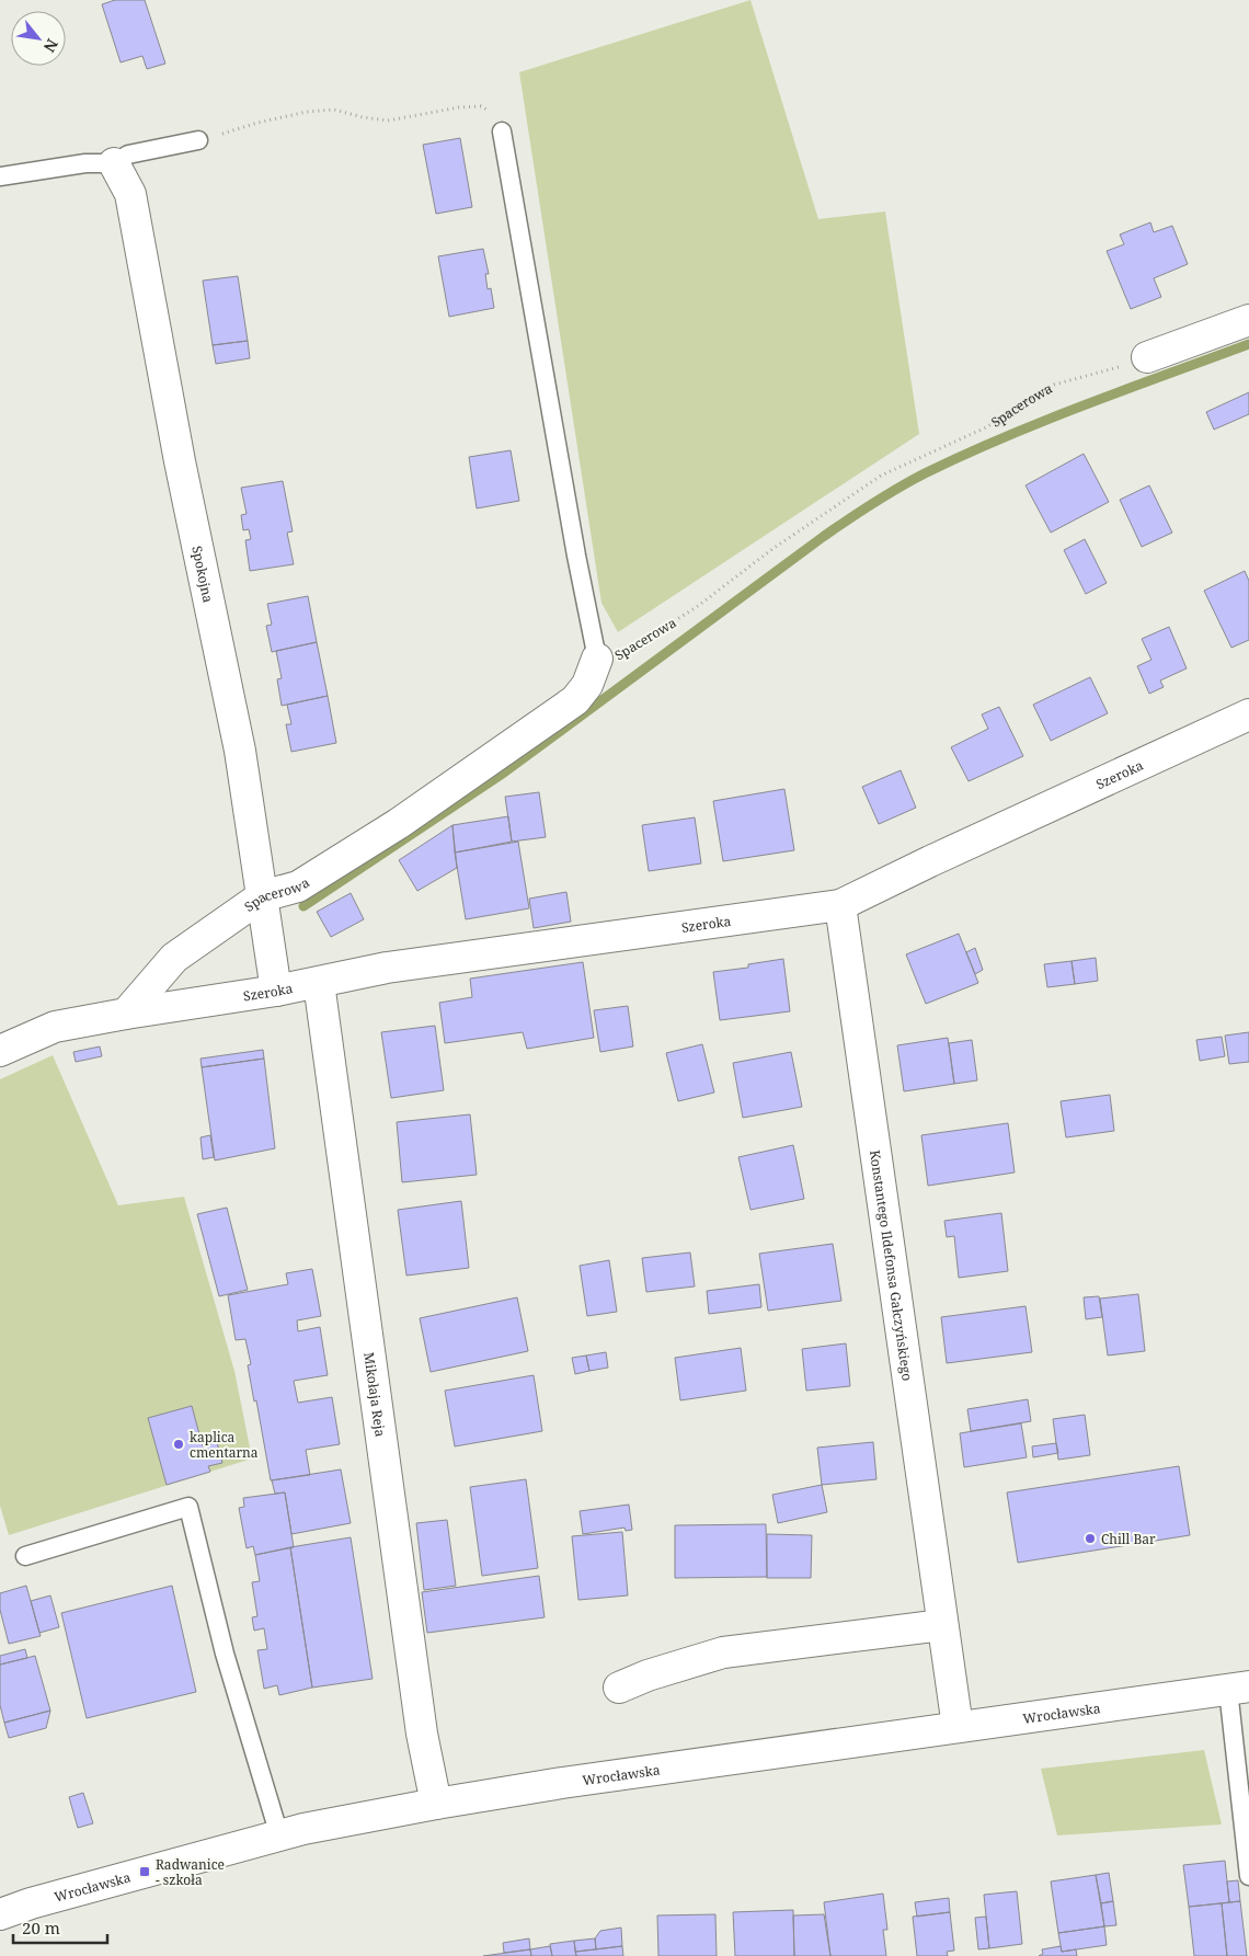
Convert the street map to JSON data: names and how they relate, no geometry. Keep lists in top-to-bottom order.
{
  "streets": {
    "street": [
      "Spacerowa",
      "Spokojna",
      "Szeroka",
      "Konstantego Ildefonsa Gałczyńskiego",
      "Mikołaja Reja",
      "Wrocławska"
    ]
  },
  "crossings": [
    ["Spacerowa", "Spokojna"],
    ["Spacerowa", "Szeroka"],
    ["Spokojna", "Szeroka"],
    ["Szeroka", "Konstantego Ildefonsa Gałczyńskiego"],
    ["Szeroka", "Mikołaja Reja"],
    ["Konstantego Ildefonsa Gałczyńskiego", "Wrocławska"],
    ["Mikołaja Reja", "Wrocławska"]
  ],
  "places": {
    "other": ["kaplica cmentarna", "Chill Bar"],
    "transit": ["Radwanice - szkoła"]
  },
  "scale_bar": "20 m",
  "north": "bottom right"
}
